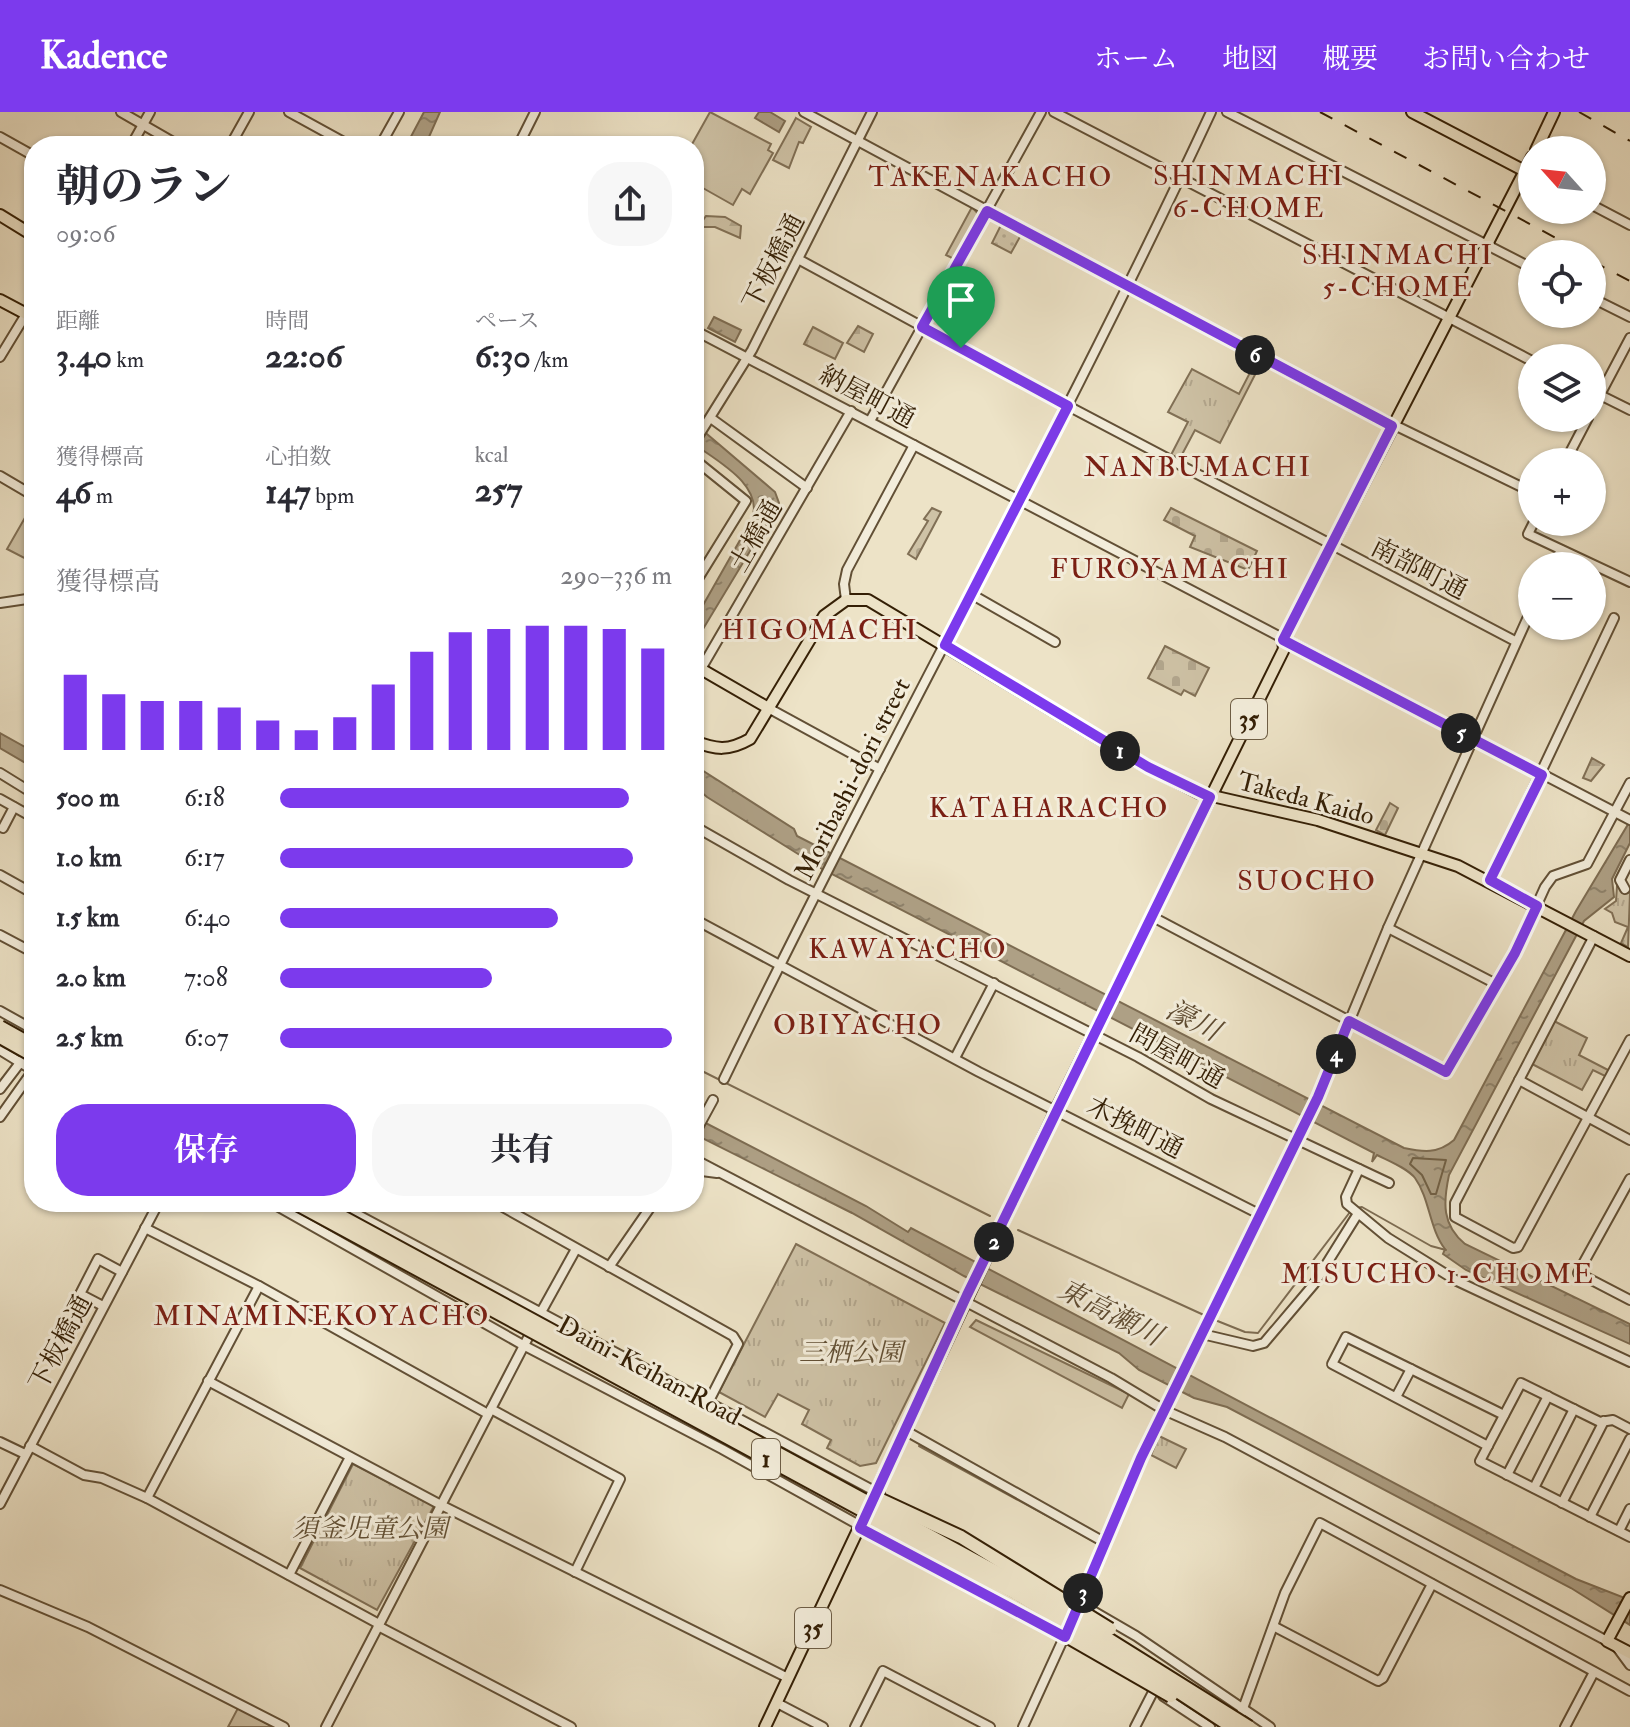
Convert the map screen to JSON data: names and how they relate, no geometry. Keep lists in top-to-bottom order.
{
  "streets": {
    "highway": ["Daini-Keihan Road", "1"],
    "main road": ["35", "Takeda Kaido"],
    "street": [
      "下板橋通",
      "納屋町通",
      "土橋通",
      "南部町通",
      "Moribashi-dori street",
      "問屋町通",
      "木挽町通"
    ]
  },
  "crossings": [
    ["下板橋通", "納屋町通"],
    ["下板橋通", "南部町通"],
    ["納屋町通", "土橋通"],
    ["納屋町通", "35"],
    ["納屋町通", "Moribashi-dori street"],
    ["南部町通", "35"],
    ["南部町通", "Moribashi-dori street"],
    ["35", "Takeda Kaido"],
    ["35", "問屋町通"],
    ["35", "木挽町通"],
    ["Moribashi-dori street", "Takeda Kaido"],
    ["Moribashi-dori street", "問屋町通"],
    ["Moribashi-dori street", "木挽町通"]
  ],
  "districts": [
    "SHINMACHI 6-CHOME",
    "TAKENAKACHO",
    "SHINMACHI 5-CHOME",
    "NANBUMACHI",
    "FUROYAMACHI",
    "HIGOMACHI",
    "KATAHARACHO",
    "SUOCHO",
    "KAWAYACHO",
    "OBIYACHO",
    "MISUCHO 1-CHOME",
    "MINAMINEKOYACHO"
  ],
  "water": ["濠川", "東高瀬川"],
  "parks": ["三栖公園", "須釜児童公園"],
  "north": "top left",
  "page": {
    "header": "Kadence",
    "nav": [
      "ホーム",
      "地図",
      "概要",
      "お問い合わせ"
    ],
    "map_buttons": ["+", "−"],
    "heading": ["朝のラン", "09:06"],
    "stats": [
      ["距離", "3.40 km"],
      ["時間", "22:06"],
      ["ペース", "6:30 /km"],
      ["獲得標高", "46 m"],
      ["心拍数", "147 bpm"],
      ["kcal", "257"]
    ],
    "pins": [
      "6",
      "5",
      "1",
      "4",
      "2",
      "3"
    ],
    "chart": ["獲得標高", "290–336 m"],
    "list": [
      {
        "name": "500 m",
        "note": "6:18"
      },
      {
        "name": "1.0 km",
        "note": "6:17"
      },
      {
        "name": "1.5 km",
        "note": "6:40"
      },
      {
        "name": "2.0 km",
        "note": "7:08"
      },
      {
        "name": "2.5 km",
        "note": "6:07"
      }
    ],
    "buttons": ["保存", "共有"]
  }
}
